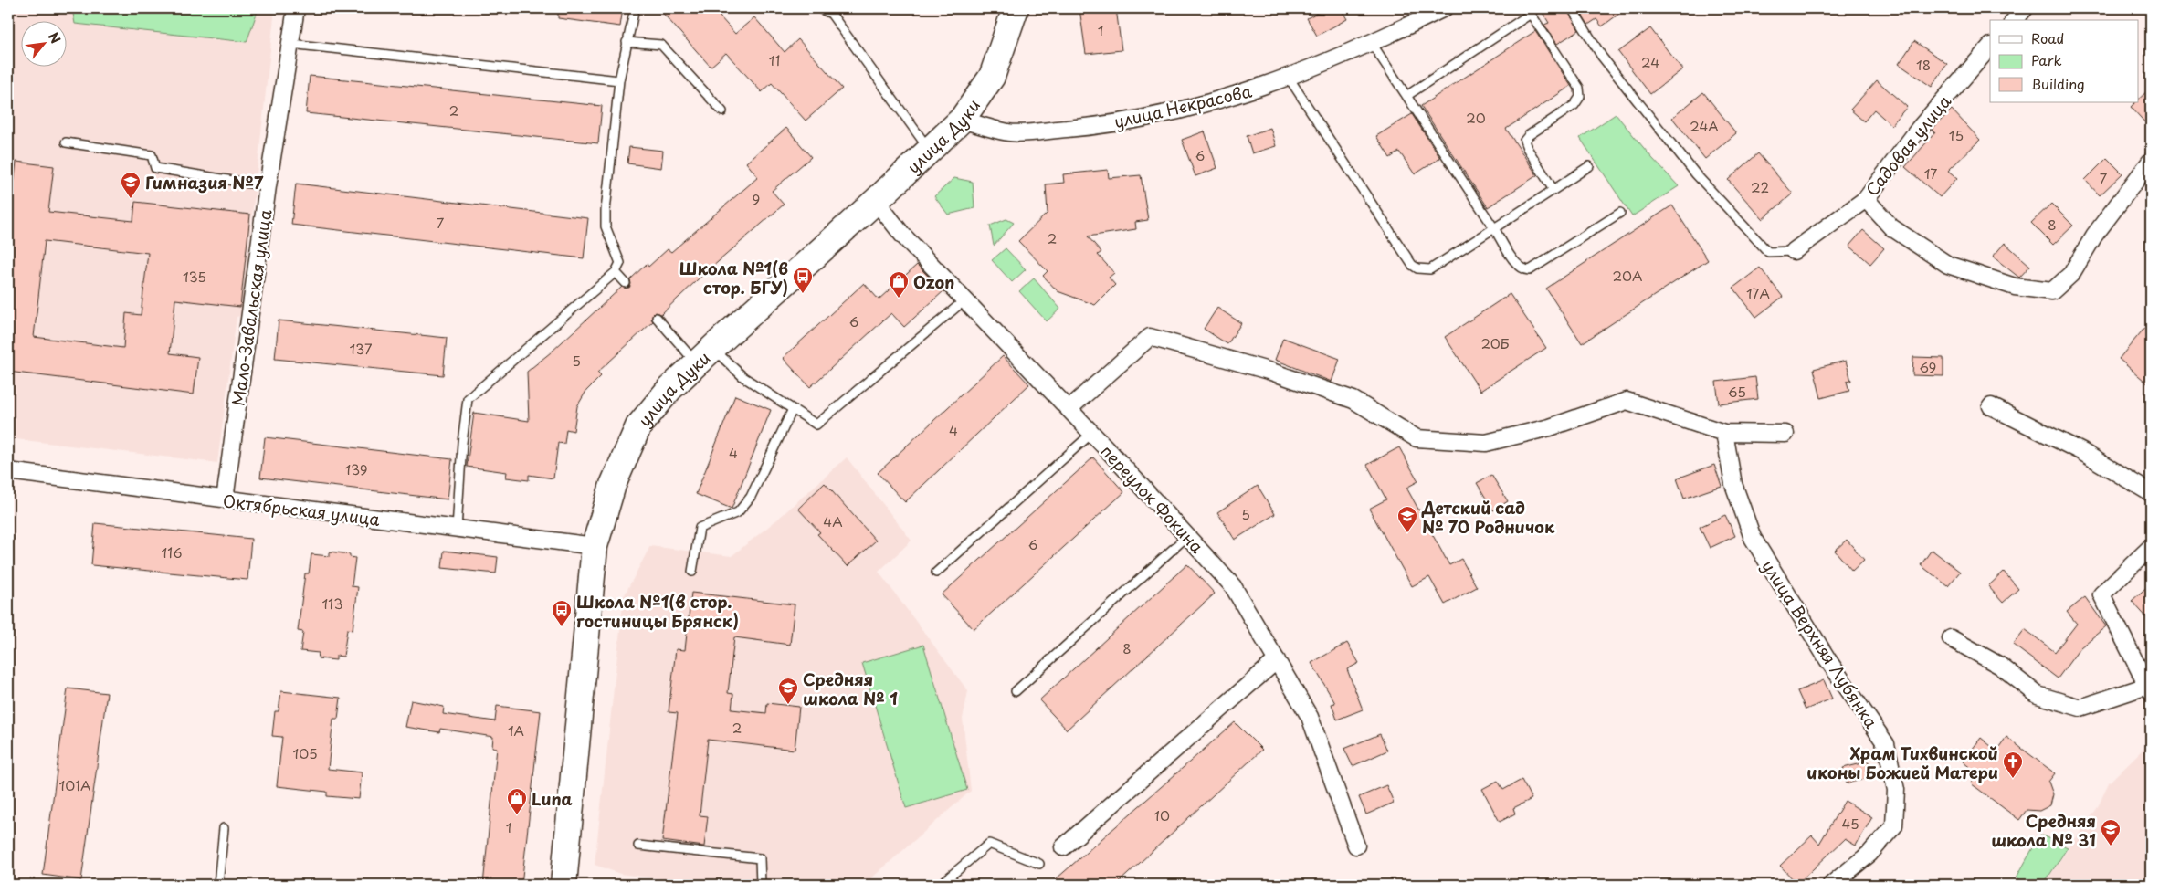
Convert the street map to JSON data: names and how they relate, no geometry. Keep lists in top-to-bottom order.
{
  "streets": {
    "main road": ["улица Дуки"],
    "street": [
      "улица Некрасова",
      "Садовая улица",
      "Мало-Завальская улица",
      "переулок Фокина",
      "Октябрьская улица",
      "улица Верхняя Лубянка"
    ]
  },
  "crossings": [
    ["улица Некрасова", "улица Дуки"],
    ["улица Дуки", "переулок Фокина"],
    ["улица Дуки", "Октябрьская улица"],
    ["Мало-Завальская улица", "Октябрьская улица"]
  ],
  "places": {
    "school or university": [
      "Гимназия №7",
      "Детский сад № 70 Родничок",
      "Средняя школа № 1",
      "Средняя школа № 31"
    ],
    "bus stop": ["Школа №1(в стор. БГУ)", "Школа №1(в стор. гостиницы Брянск)"],
    "shop": ["Ozon", "Luna"],
    "church": ["Храм Тихвинской иконы Божией Матери"]
  },
  "house_numbers": [
    "1",
    "11",
    "24",
    "18",
    "2",
    "20",
    "24А",
    "15",
    "6",
    "17",
    "7",
    "22",
    "9",
    "7",
    "8",
    "2",
    "20А",
    "135",
    "17А",
    "6",
    "20Б",
    "137",
    "5",
    "69",
    "65",
    "4",
    "4",
    "139",
    "5",
    "4А",
    "6",
    "116",
    "113",
    "8",
    "2",
    "1А",
    "105",
    "101А",
    "10",
    "45",
    "1"
  ],
  "legend": ["Road", "Park", "Building"],
  "north": "top right"
}
